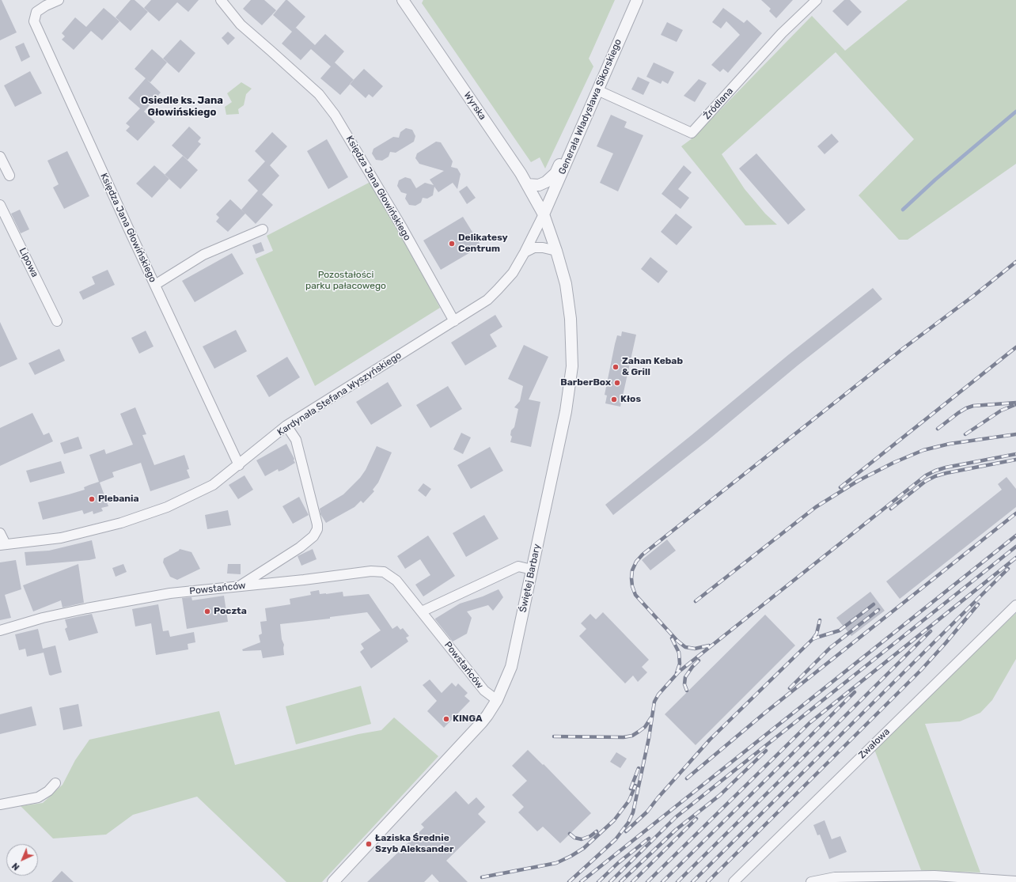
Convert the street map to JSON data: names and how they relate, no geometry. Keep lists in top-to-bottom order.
{
  "streets": {
    "street": [
      "Źródlana",
      "Wyrska",
      "Generała Władysława Sikorskiego",
      "Księdza Jana Głowińskiego",
      "Lipowa",
      "Kardynała Stefana Wyszyńskiego",
      "Świętej Barbary",
      "Powstańców",
      "Zwałowa"
    ]
  },
  "crossings": [
    ["Źródlana", "Generała Władysława Sikorskiego"],
    ["Wyrska", "Generała Władysława Sikorskiego"],
    ["Wyrska", "Kardynała Stefana Wyszyńskiego"],
    ["Wyrska", "Świętej Barbary"],
    ["Generała Władysława Sikorskiego", "Kardynała Stefana Wyszyńskiego"],
    ["Generała Władysława Sikorskiego", "Świętej Barbary"],
    ["Księdza Jana Głowińskiego", "Kardynała Stefana Wyszyńskiego"],
    ["Kardynała Stefana Wyszyńskiego", "Świętej Barbary"],
    ["Świętej Barbary", "Powstańców"]
  ],
  "districts": ["Osiedle ks. Jana Głowińskiego"],
  "parks": ["Pozostałości parku pałacowego"],
  "places": [
    "Delikatesy Centrum",
    "Zahan Kebab & Grill",
    "BarberBox",
    "Kłos",
    "Plebania",
    "Poczta",
    "KINGA",
    "Łaziska Średnie Szyb Aleksander"
  ],
  "north": "bottom left"
}
